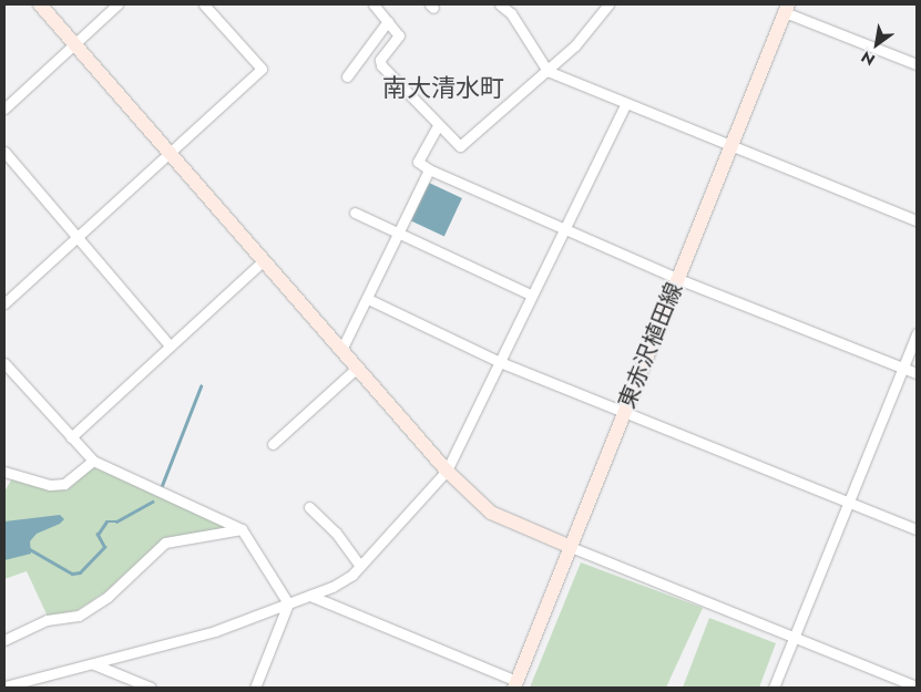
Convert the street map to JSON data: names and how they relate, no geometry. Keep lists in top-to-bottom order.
{
  "streets": {
    "street": ["東赤沢植田線"]
  },
  "districts": ["南大清水町"],
  "north": "bottom left"
}
